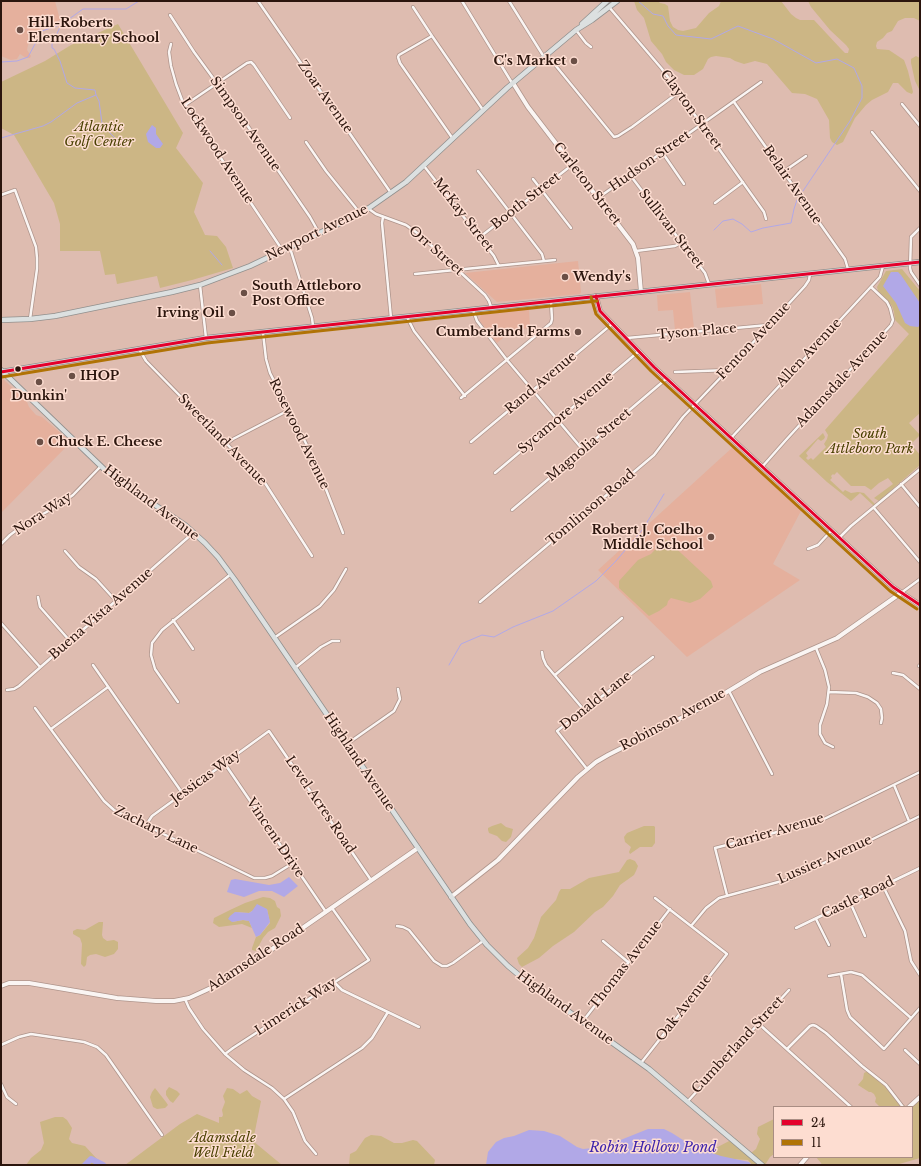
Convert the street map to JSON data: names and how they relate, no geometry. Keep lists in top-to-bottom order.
{
  "streets": {
    "main road": ["Newport Avenue", "Highland Avenue"],
    "street": [
      "Zoar Avenue",
      "Clayton Street",
      "Simpson Avenue",
      "Lockwood Avenue",
      "Hudson Street",
      "Carleton Street",
      "Belair Avenue",
      "Booth Street",
      "McKay Street",
      "Sullivan Street",
      "Orr Street",
      "Tyson Place",
      "Fenton Avenue",
      "Allen Avenue",
      "Adamsdale Avenue",
      "Rand Avenue",
      "Sycamore Avenue",
      "Rosewood Avenue",
      "Sweetland Avenue",
      "Magnolia Street",
      "Tomlinson Road",
      "Nora Way",
      "Buena Vista Avenue",
      "Donald Lane",
      "Robinson Avenue",
      "Jessicas Way",
      "Level Acres Road",
      "Zachary Lane",
      "Carrier Avenue",
      "Vincent Drive",
      "Lussier Avenue",
      "Castle Road",
      "Adamsdale Road",
      "Thomas Avenue",
      "Limerick Way",
      "Oak Avenue",
      "Cumberland Street"
    ]
  },
  "crossings": [
    ["Zoar Avenue", "Newport Avenue"],
    ["Clayton Street", "Hudson Street"],
    ["Clayton Street", "Newport Avenue"],
    ["Simpson Avenue", "Newport Avenue"],
    ["Lockwood Avenue", "Newport Avenue"],
    ["Hudson Street", "Carleton Street"],
    ["Hudson Street", "Belair Avenue"],
    ["Hudson Street", "Sullivan Street"],
    ["Carleton Street", "Booth Street"],
    ["Carleton Street", "Newport Avenue"],
    ["Booth Street", "McKay Street"],
    ["McKay Street", "Newport Avenue"],
    ["Newport Avenue", "Orr Street"],
    ["Tyson Place", "Fenton Avenue"],
    ["Fenton Avenue", "Tomlinson Road"],
    ["Allen Avenue", "Adamsdale Avenue"],
    ["Highland Avenue", "Nora Way"],
    ["Highland Avenue", "Buena Vista Avenue"],
    ["Highland Avenue", "Robinson Avenue"],
    ["Highland Avenue", "Adamsdale Road"],
    ["Highland Avenue", "Thomas Avenue"],
    ["Highland Avenue", "Oak Avenue"],
    ["Highland Avenue", "Cumberland Street"],
    ["Donald Lane", "Robinson Avenue"],
    ["Jessicas Way", "Level Acres Road"],
    ["Jessicas Way", "Zachary Lane"],
    ["Jessicas Way", "Vincent Drive"],
    ["Level Acres Road", "Adamsdale Road"],
    ["Zachary Lane", "Vincent Drive"],
    ["Carrier Avenue", "Lussier Avenue"],
    ["Vincent Drive", "Adamsdale Road"],
    ["Lussier Avenue", "Oak Avenue"],
    ["Adamsdale Road", "Limerick Way"]
  ],
  "water": ["Robin Hollow Pond"],
  "parks": ["Atlantic Golf Center", "South Attleboro Park", "Adamsdale Well Field"],
  "places": [
    "Hill-Roberts Elementary School",
    "C's Market",
    "Wendy's",
    "South Attleboro Post Office",
    "Irving Oil",
    "Cumberland Farms",
    "IHOP",
    "Dunkin'",
    "Chuck E. Cheese",
    "Robert J. Coelho Middle School"
  ],
  "lines": ["transit line 24", "transit line 11"],
  "legend": ["24", "11"]
}
